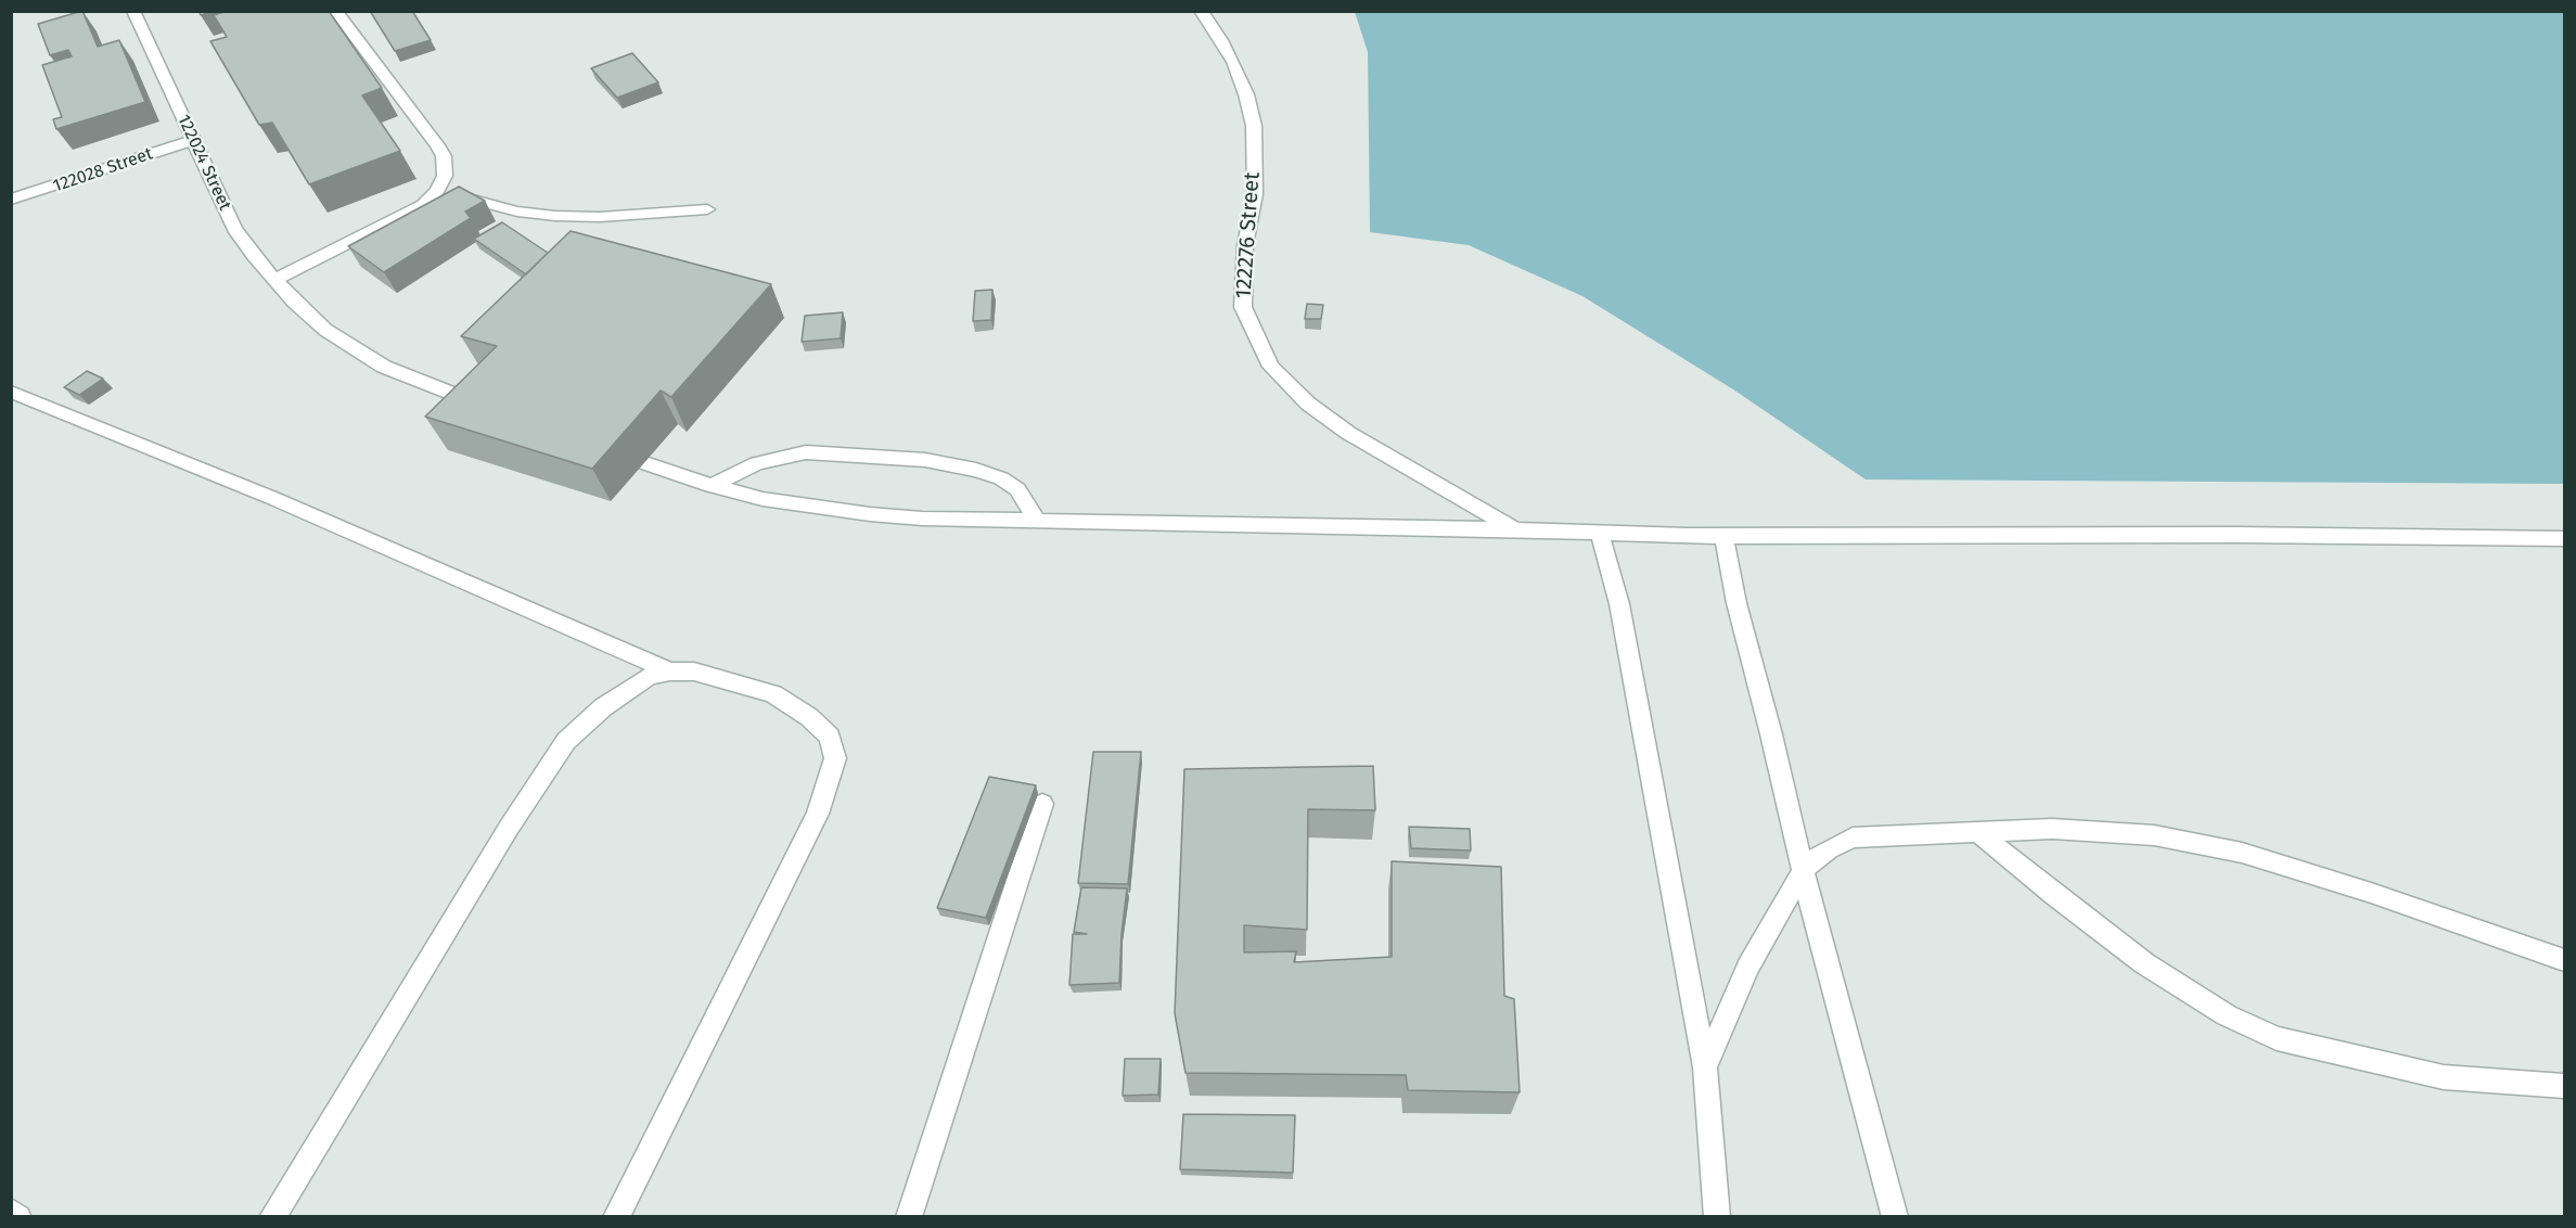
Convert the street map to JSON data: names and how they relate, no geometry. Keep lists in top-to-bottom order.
{
  "streets": {
    "street": ["122024 Street", "122028 Street", "122276 Street"]
  },
  "crossings": [
    ["122024 Street", "122028 Street"]
  ]
}
